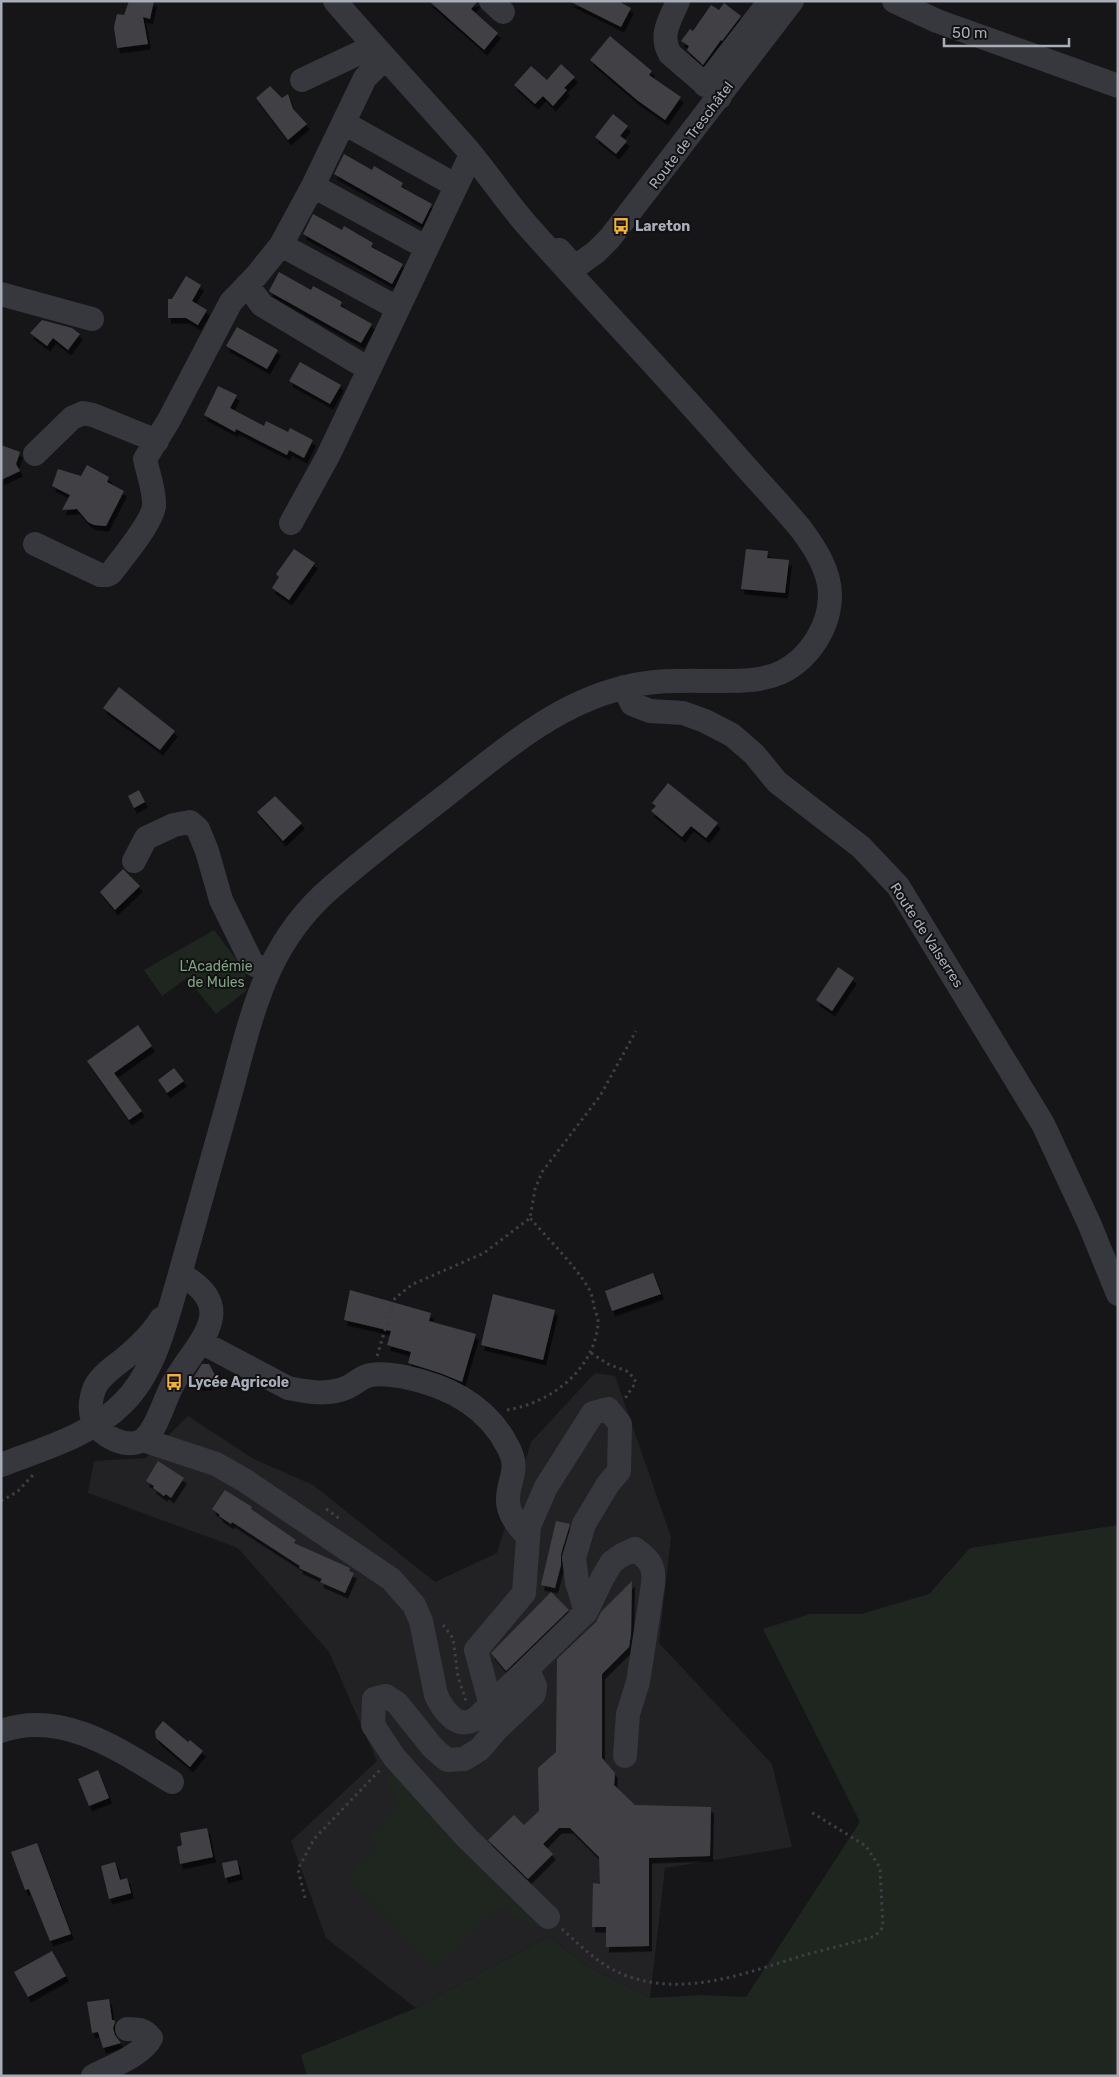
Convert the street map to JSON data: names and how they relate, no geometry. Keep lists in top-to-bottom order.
{
  "streets": {
    "street": ["Route de Treschâtel", "Route de Valserres"]
  },
  "parks": ["L'Académie de Mules"],
  "places": {
    "bus stop": ["Lareton", "Lycée Agricole"]
  },
  "scale_bar": "50 m"
}
